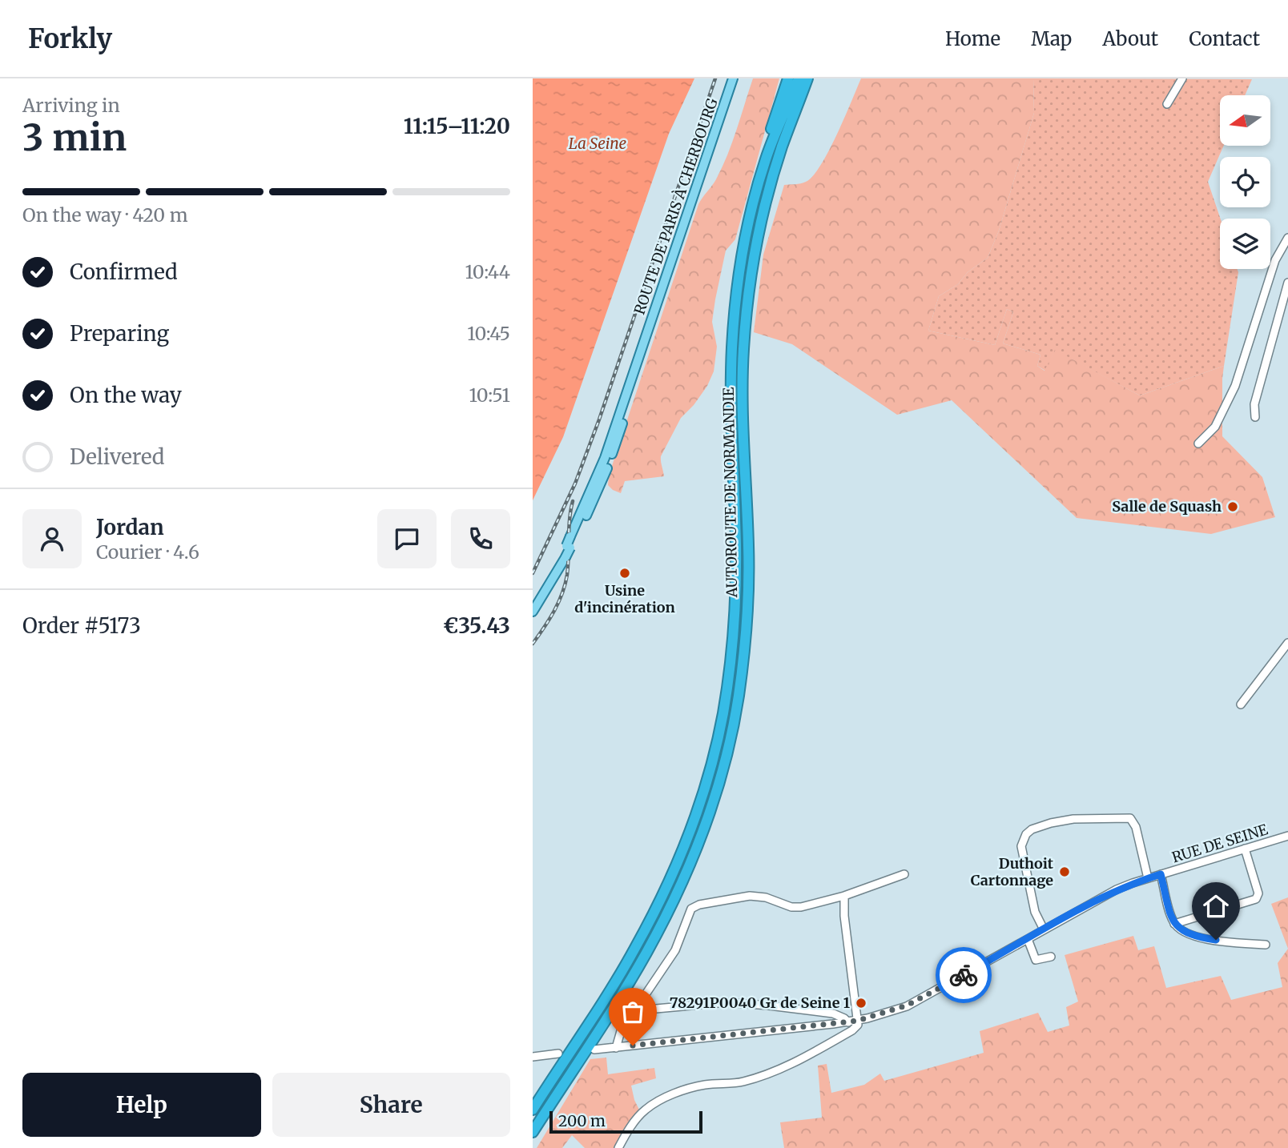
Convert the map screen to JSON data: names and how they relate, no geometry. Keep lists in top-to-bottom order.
{
  "streets": {
    "highway": ["AUTOROUTE DE NORMANDIE"],
    "main road": ["ROUTE DE PARIS À CHERBOURG"],
    "street": ["RUE DE SEINE"]
  },
  "water": ["La Seine"],
  "places": [
    "Salle de Squash",
    "Usine d'incinération",
    "Duthoit Cartonnage",
    "78291P0040 Gr de Seine 1"
  ],
  "scale_bar": "200 m",
  "north": "left",
  "page": {
    "header": "Forkly",
    "nav": [
      "Home",
      "Map",
      "About",
      "Contact"
    ],
    "heading": ["3 min", "Arriving in", "11:15–11:20"],
    "panel": [
      "Jordan",
      "Courier · 4.6",
      "Order #5173",
      "€35.43"
    ],
    "bar": "On the way · 420 m",
    "list": [
      ["Confirmed", "10:44"],
      ["Preparing", "10:45"],
      ["On the way", "10:51"],
      "Delivered"
    ],
    "buttons": ["Help", "Share"],
    "scale": "200 m"
  }
}
